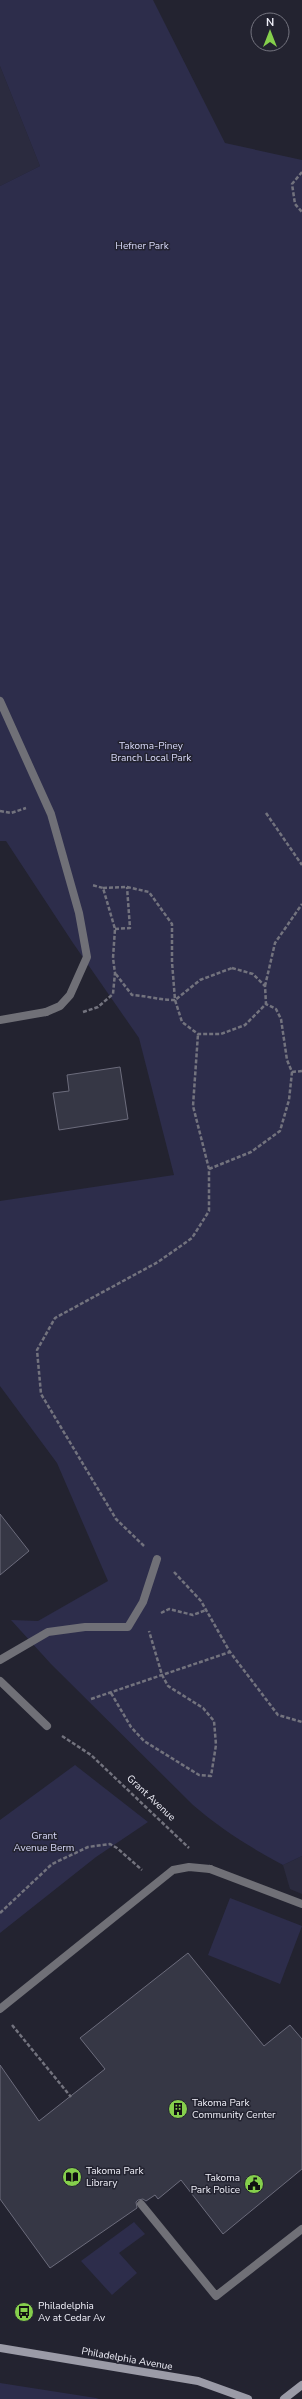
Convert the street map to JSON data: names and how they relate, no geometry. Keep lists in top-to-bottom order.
{
  "streets": {
    "main road": ["Philadelphia Avenue"],
    "path": ["Grant Avenue"]
  },
  "parks": ["Hefner Park", "Takoma-Piney Branch Local Park", "Grant Avenue Berm"],
  "places": {
    "building": ["Takoma Park Community Center"],
    "library": ["Takoma Park Library"],
    "public building": ["Takoma Park Police"],
    "bus stop": ["Philadelphia Av at Cedar Av"]
  },
  "north": "top"
}
